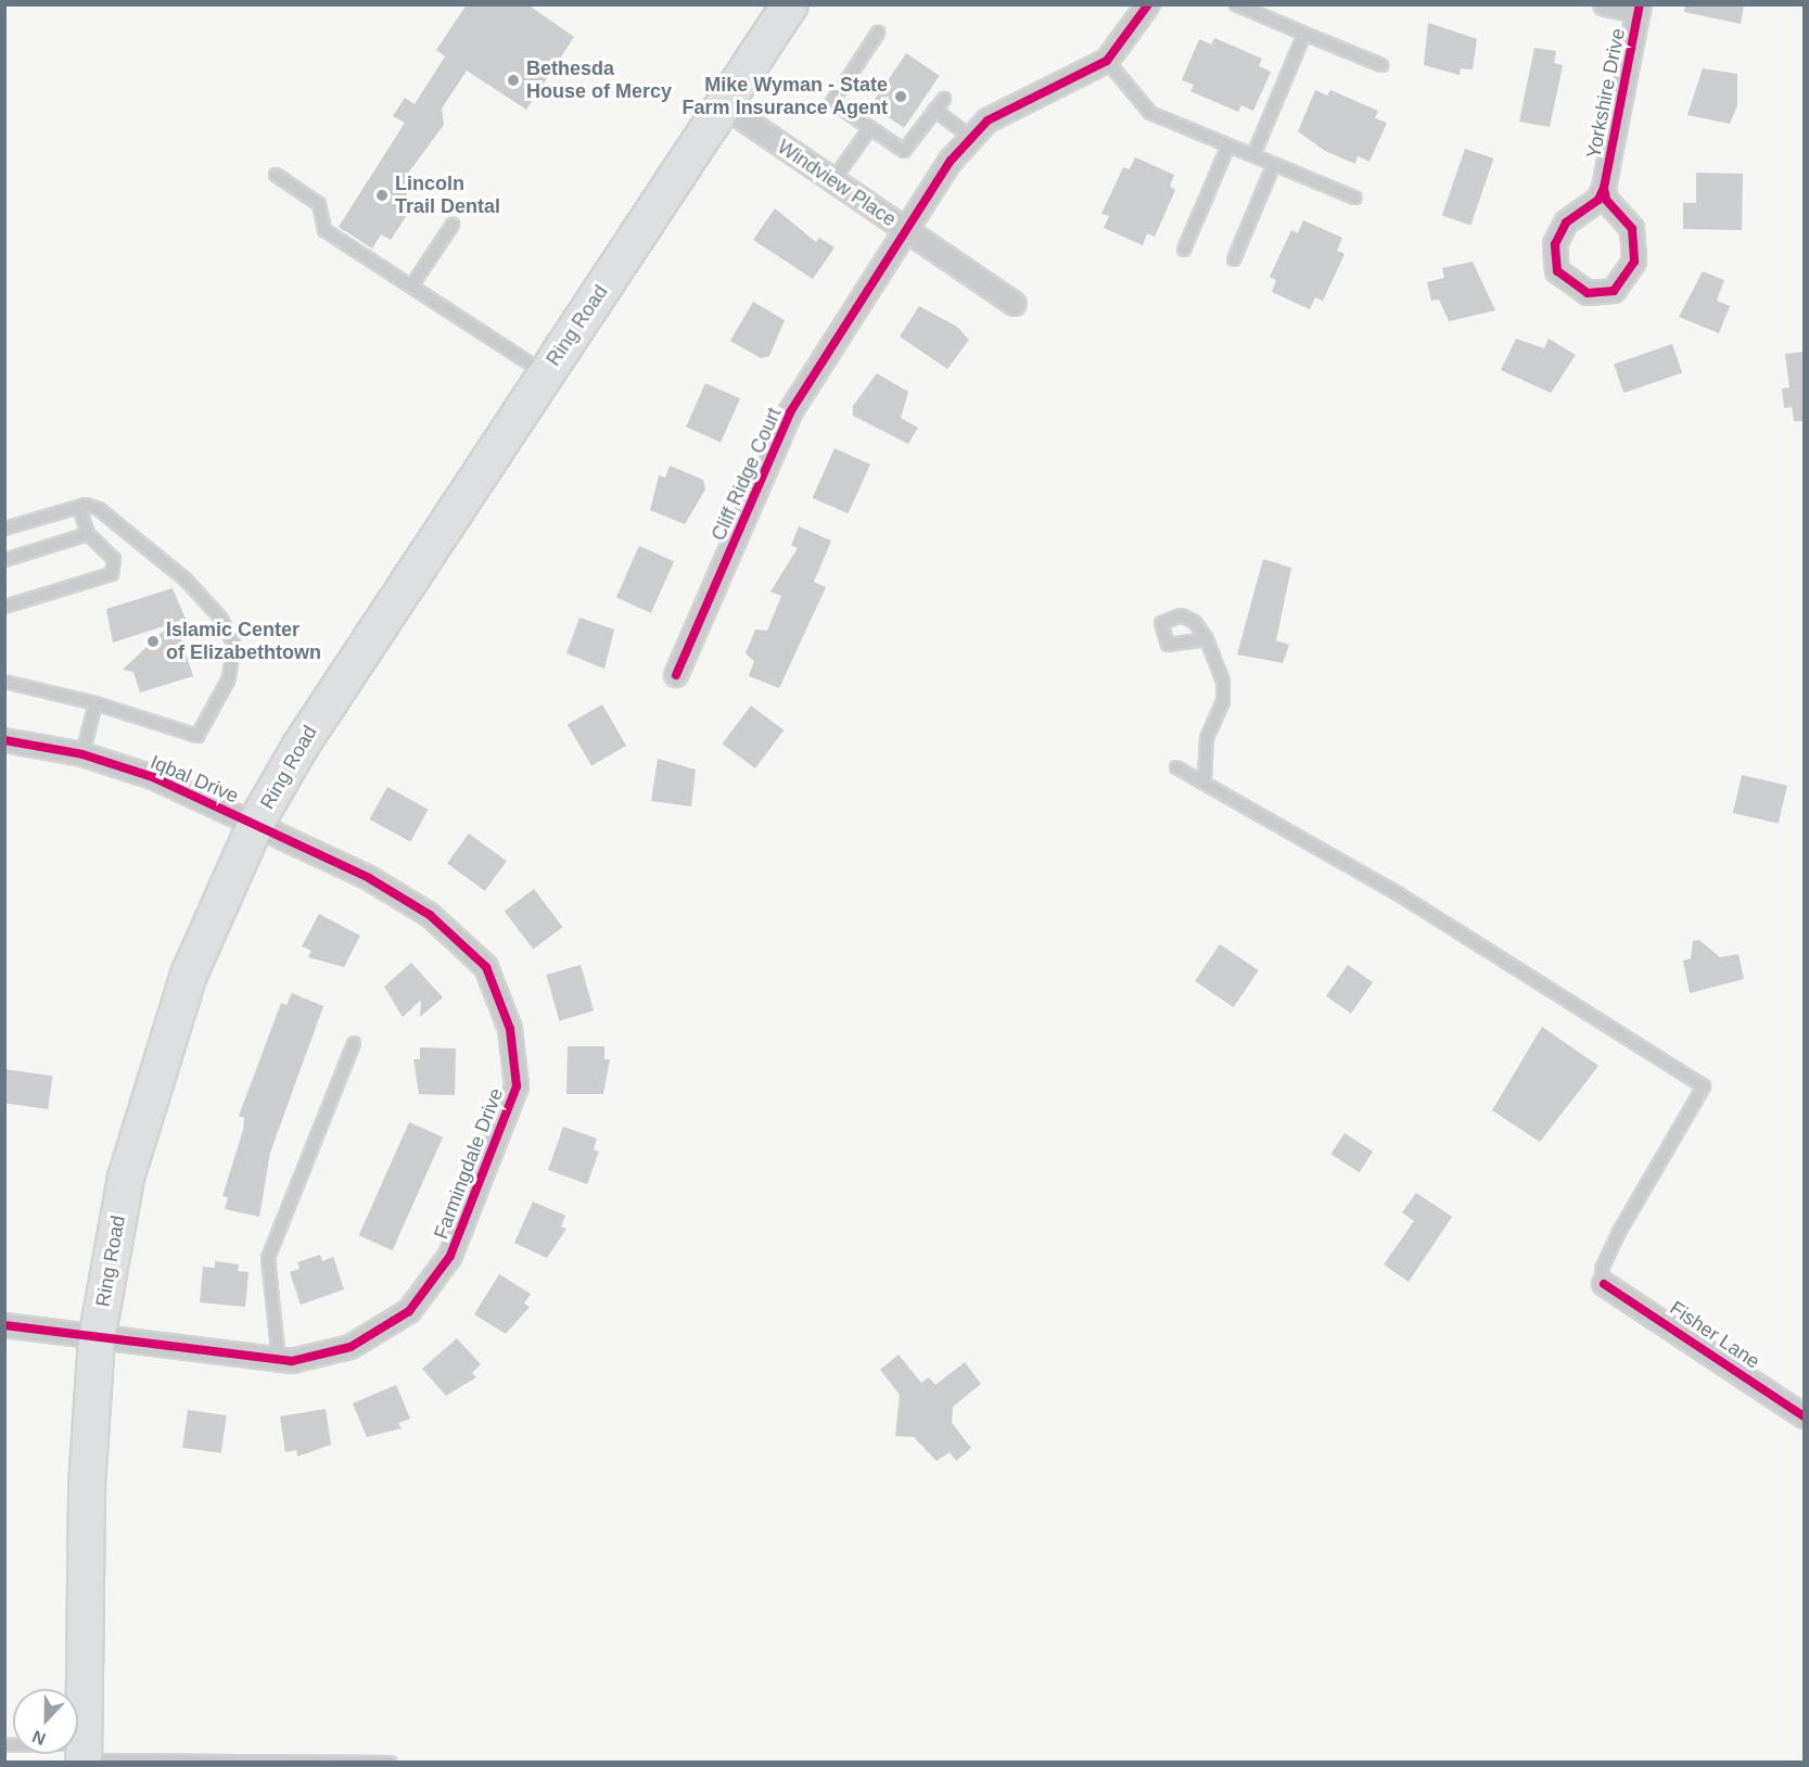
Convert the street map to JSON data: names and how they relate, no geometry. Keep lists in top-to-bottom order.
{
  "streets": {
    "main road": ["Ring Road"],
    "street": [
      "Yorkshire Drive",
      "Windview Place",
      "Cliff Ridge Court",
      "Iqbal Drive",
      "Farmingdale Drive",
      "Fisher Lane"
    ]
  },
  "crossings": [
    ["Windview Place", "Ring Road"],
    ["Windview Place", "Cliff Ridge Court"],
    ["Ring Road", "Iqbal Drive"],
    ["Ring Road", "Farmingdale Drive"],
    ["Iqbal Drive", "Farmingdale Drive"]
  ],
  "places": [
    "Bethesda House of Mercy",
    "Mike Wyman - State Farm Insurance Agent",
    "Lincoln Trail Dental",
    "Islamic Center of Elizabethtown"
  ],
  "north": "bottom"
}
